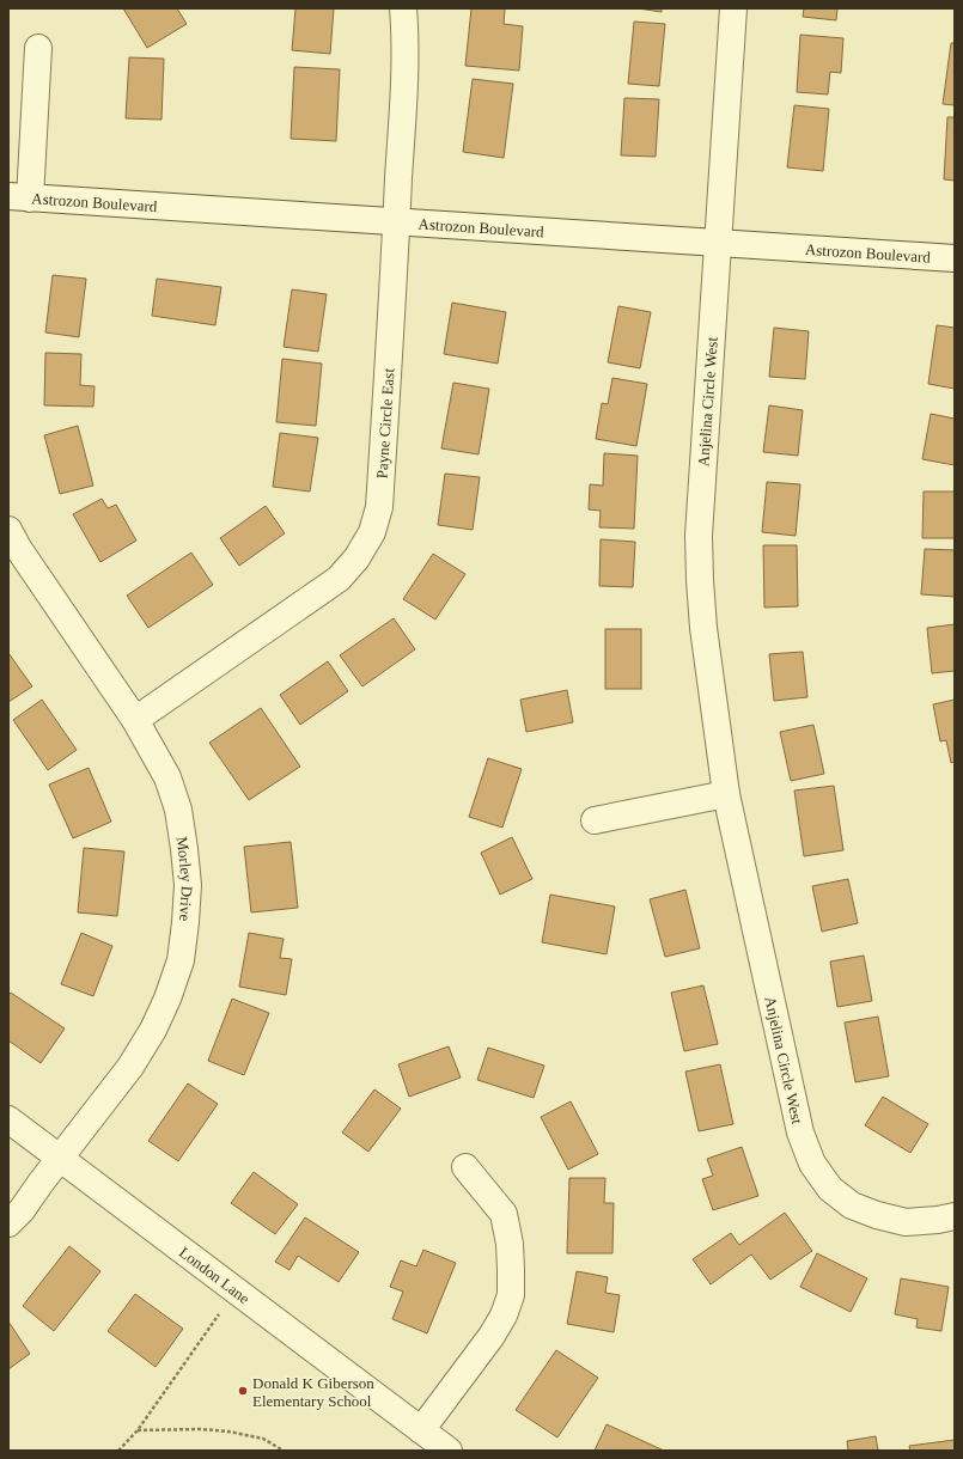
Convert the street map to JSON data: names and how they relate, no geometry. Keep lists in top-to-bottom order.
{
  "streets": {
    "street": [
      "Astrozon Boulevard",
      "Anjelina Circle West",
      "Payne Circle East",
      "Morley Drive",
      "London Lane"
    ]
  },
  "crossings": [
    ["Astrozon Boulevard", "Anjelina Circle West"],
    ["Astrozon Boulevard", "Payne Circle East"],
    ["Payne Circle East", "Morley Drive"],
    ["Morley Drive", "London Lane"]
  ],
  "places": ["Donald K Giberson Elementary School"]
}
